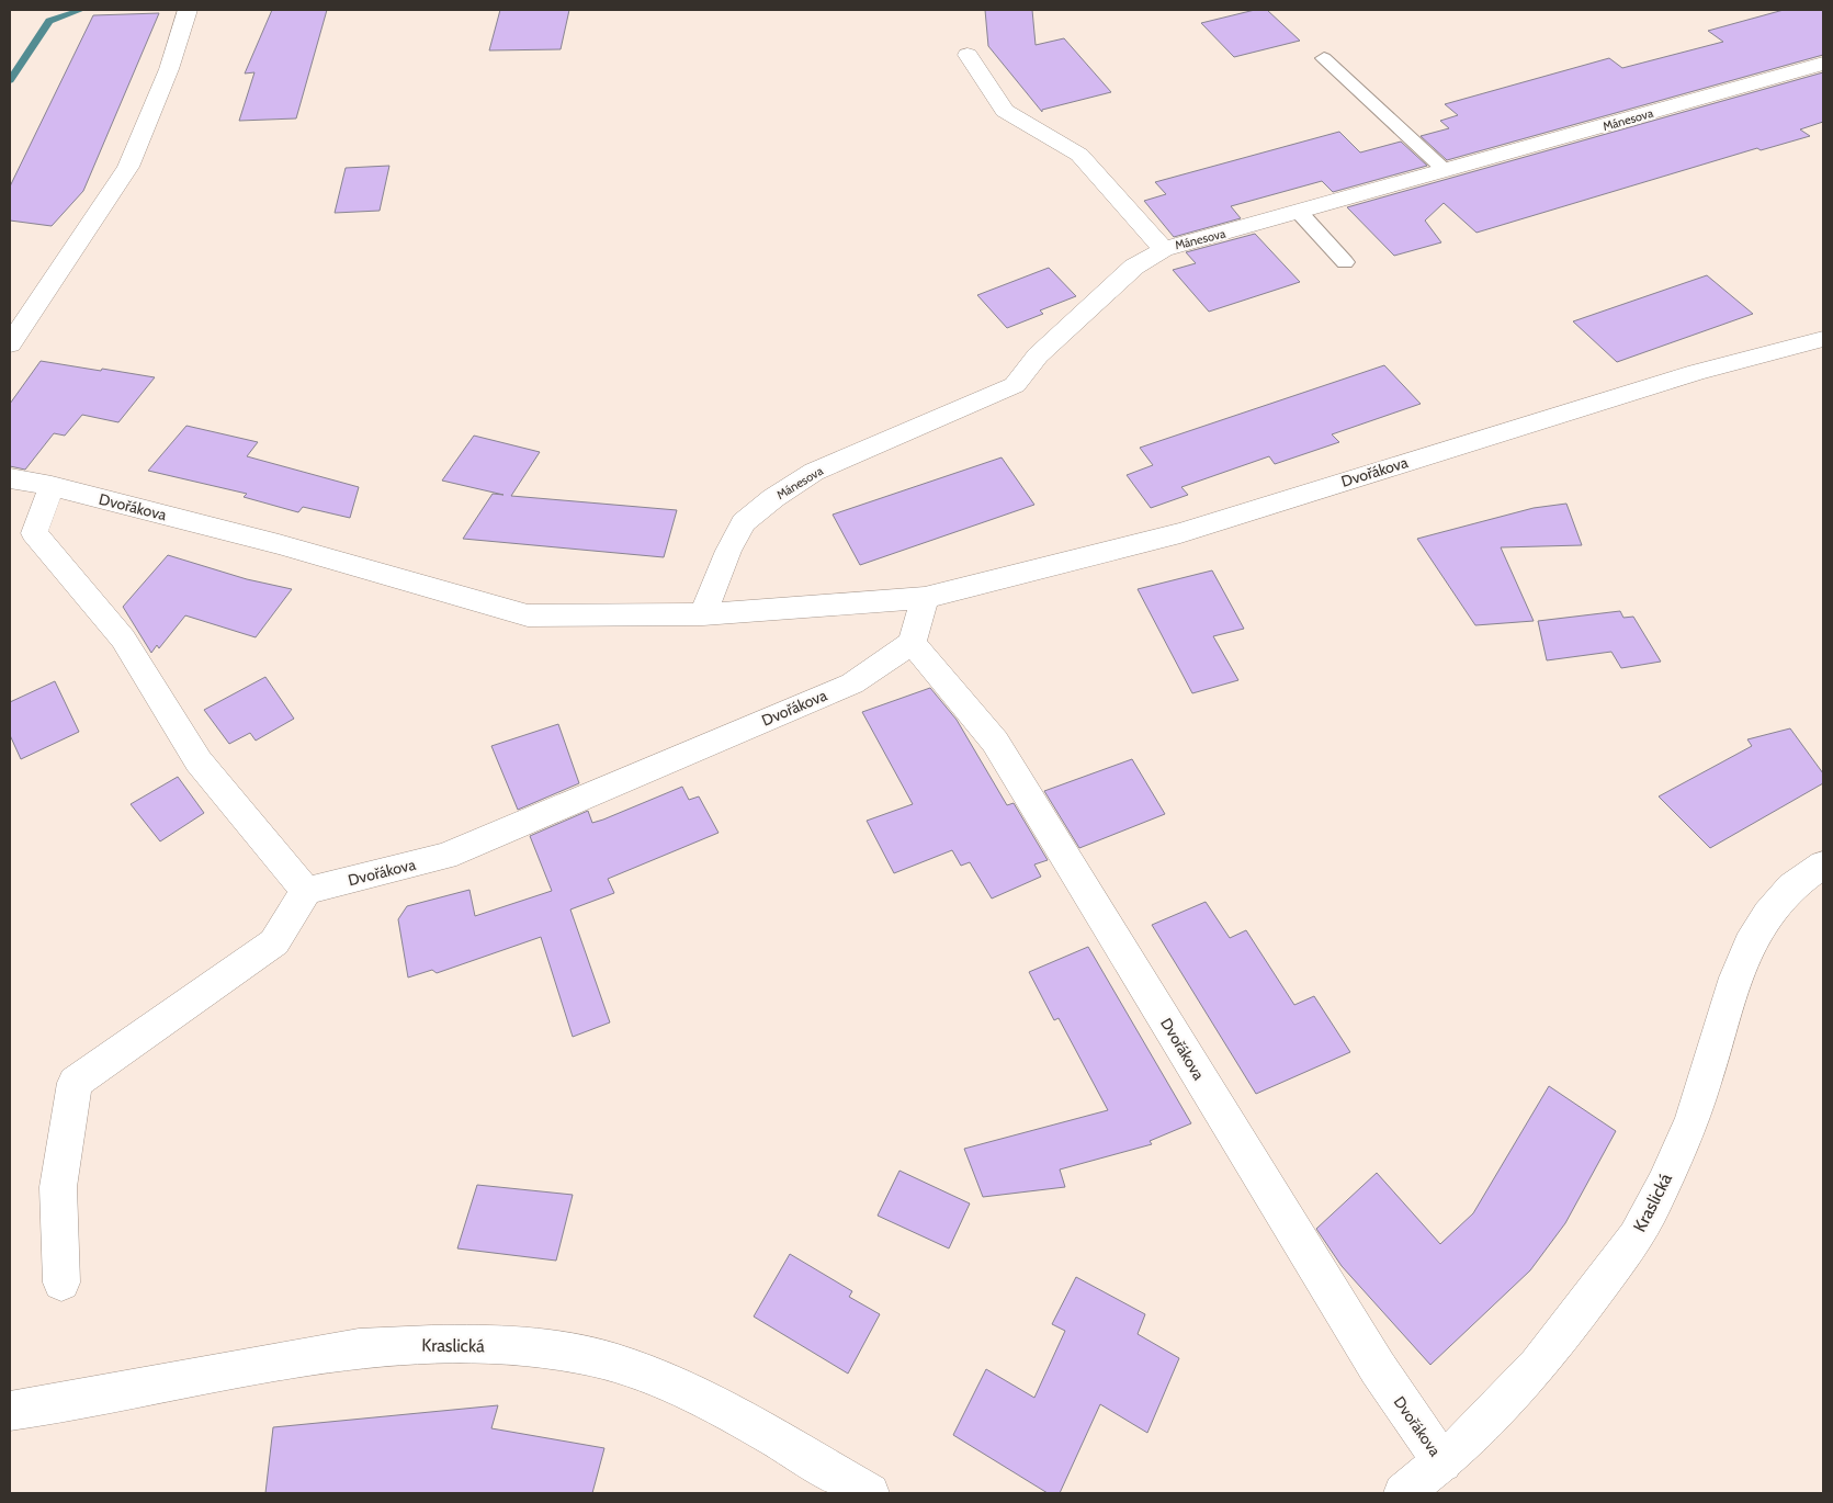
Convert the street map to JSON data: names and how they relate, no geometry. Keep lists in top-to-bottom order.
{
  "streets": {
    "street": ["Mánesova", "Dvořákova", "Kraslická"]
  },
  "crossings": [
    ["Mánesova", "Dvořákova"],
    ["Dvořákova", "Kraslická"]
  ]
}
